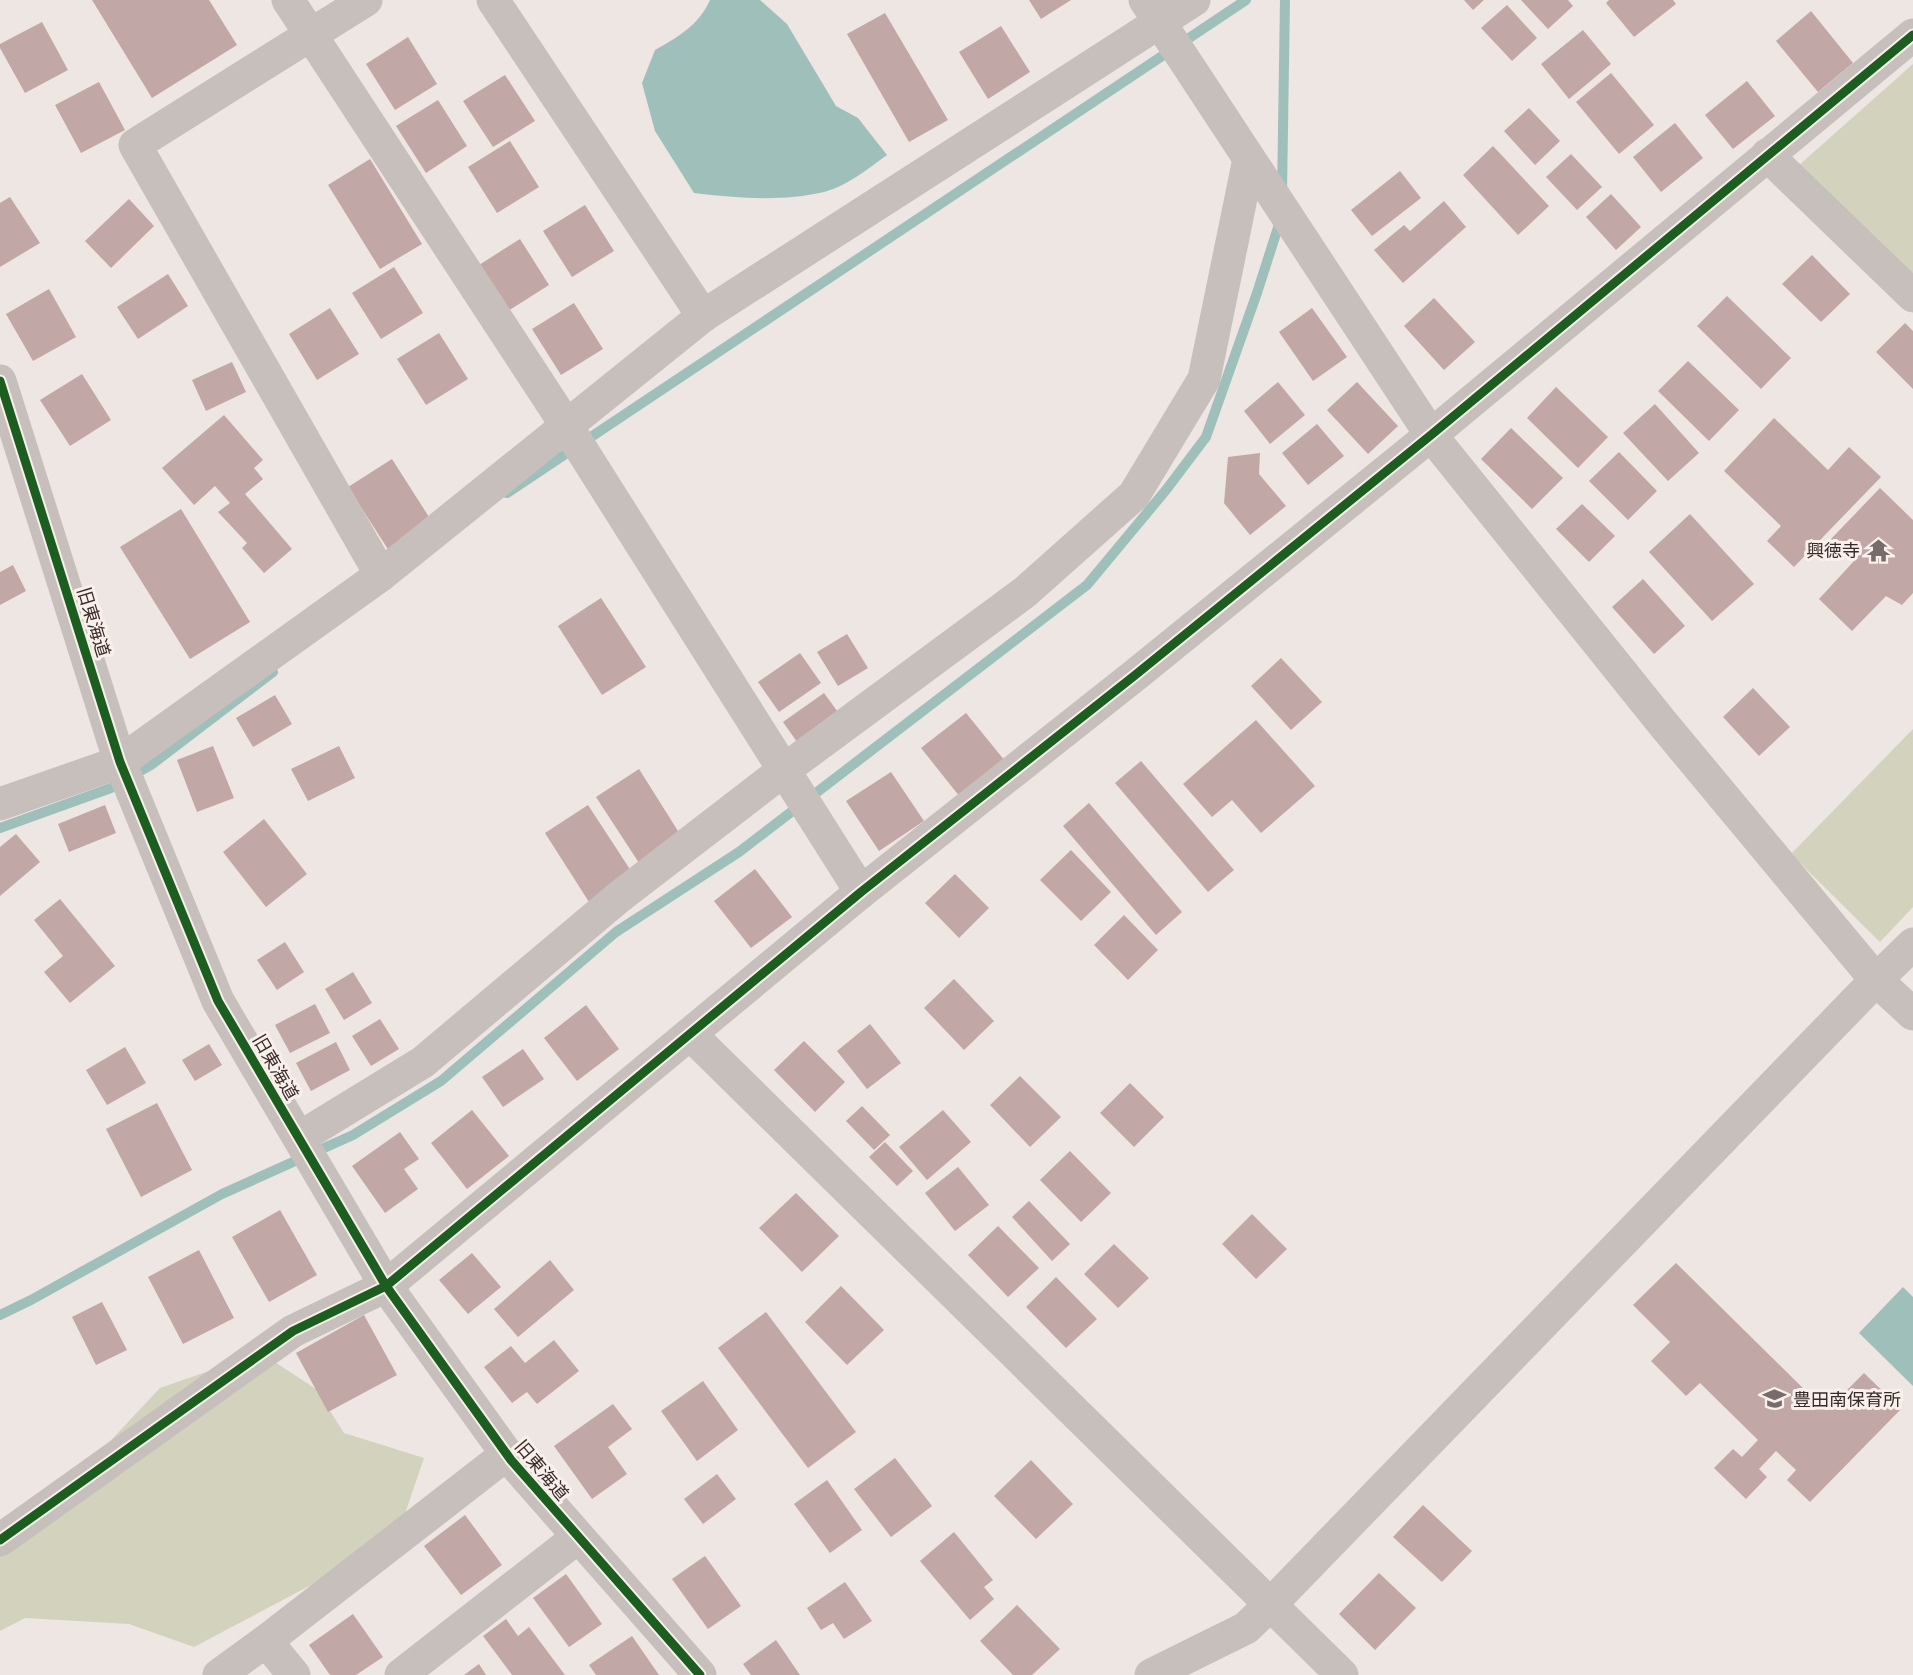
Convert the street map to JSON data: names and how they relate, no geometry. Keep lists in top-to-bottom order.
{
  "streets": {
    "street": ["旧東海道"]
  },
  "places": {
    "temple": ["興徳寺"],
    "school or university": ["豊田南保育所"]
  }
}
